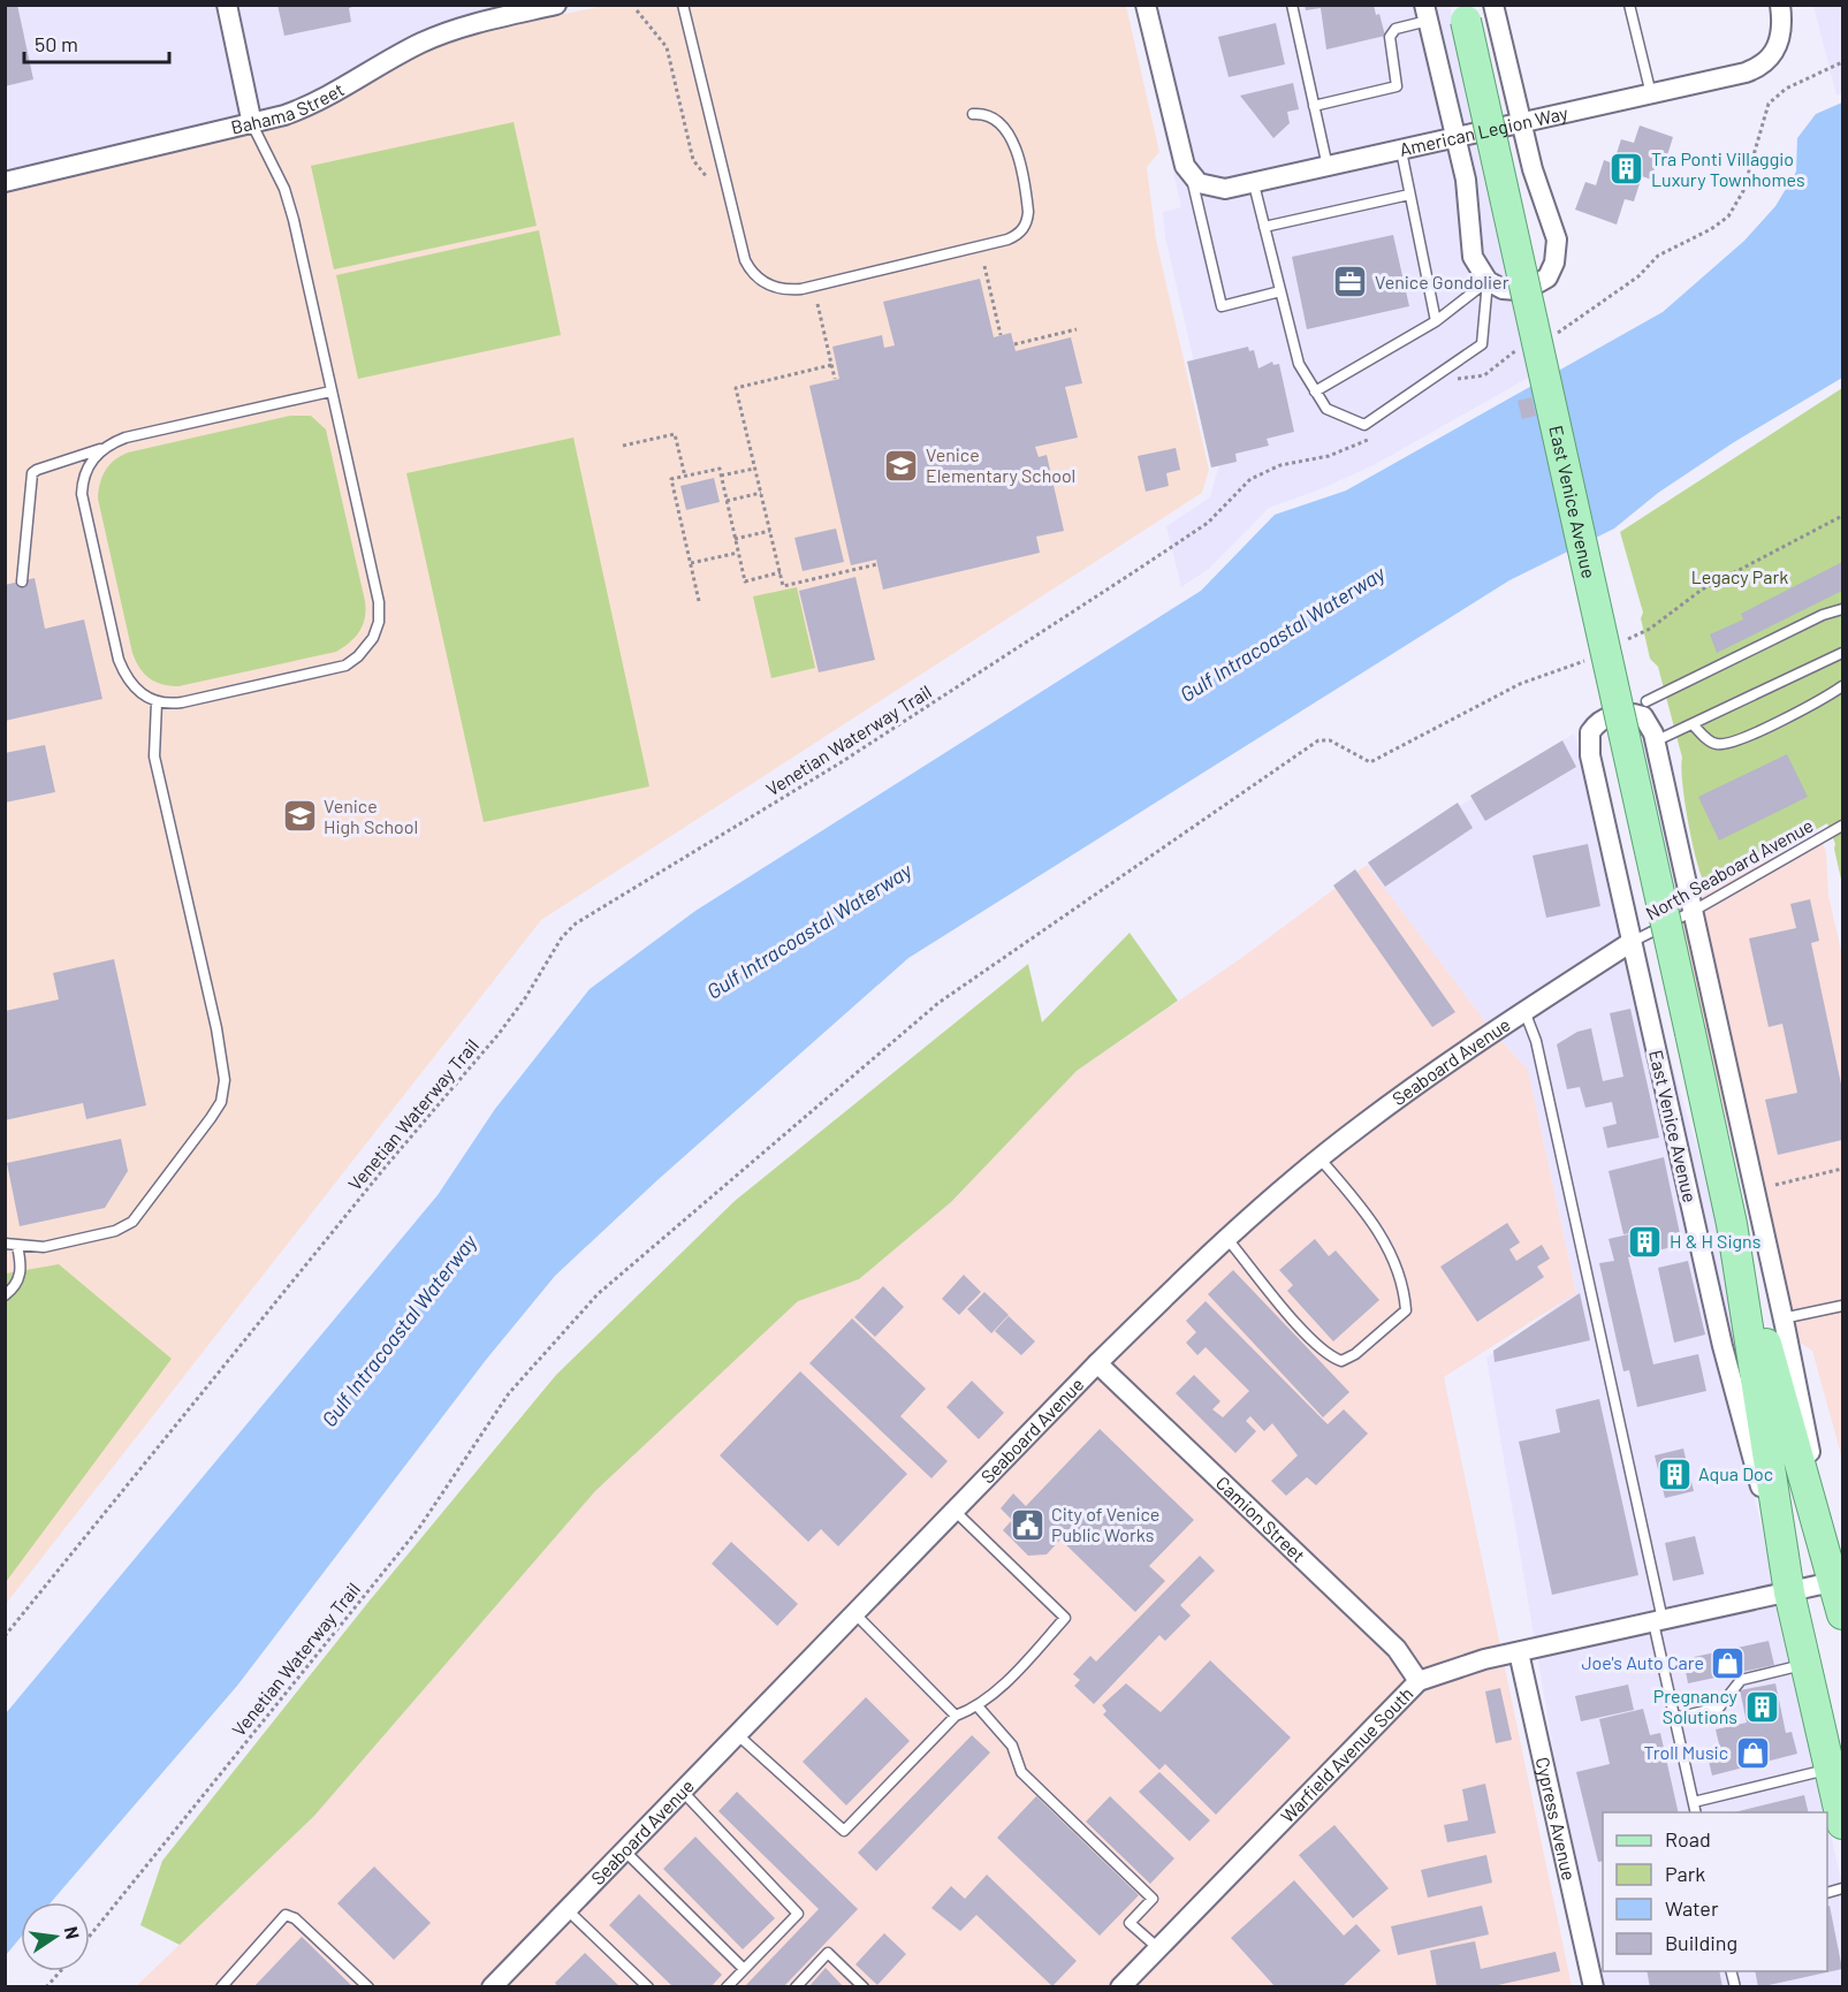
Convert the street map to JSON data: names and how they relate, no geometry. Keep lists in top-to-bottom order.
{
  "streets": {
    "main road": ["East Venice Avenue"],
    "street": [
      "Bahama Street",
      "American Legion Way",
      "Seaboard Avenue",
      "Camion Street",
      "Warfield Avenue South",
      "Cypress Avenue"
    ],
    "lane": ["North Seaboard Avenue"],
    "path": ["Venetian Waterway Trail"]
  },
  "crossings": [
    ["East Venice Avenue", "North Seaboard Avenue"],
    ["East Venice Avenue", "Seaboard Avenue"],
    ["East Venice Avenue", "Warfield Avenue South"],
    ["North Seaboard Avenue", "Seaboard Avenue"],
    ["Seaboard Avenue", "Camion Street"],
    ["Camion Street", "Warfield Avenue South"],
    ["Warfield Avenue South", "Cypress Avenue"]
  ],
  "water": ["Gulf Intracoastal Waterway"],
  "parks": ["Legacy Park"],
  "places": {
    "building": [
      "Tra Ponti Villaggio Luxury Townhomes",
      "H & H Signs",
      "Aqua Doc",
      "Pregnancy Solutions"
    ],
    "office": ["Venice Gondolier"],
    "school or university": ["Venice Elementary School", "Venice High School"],
    "public building": ["City of Venice Public Works"],
    "shop": ["Joe's Auto Care", "Troll Music"]
  },
  "legend": [
    "Road",
    "Park",
    "Water",
    "Building"
  ],
  "scale_bar": "50 m",
  "north": "right"
}
